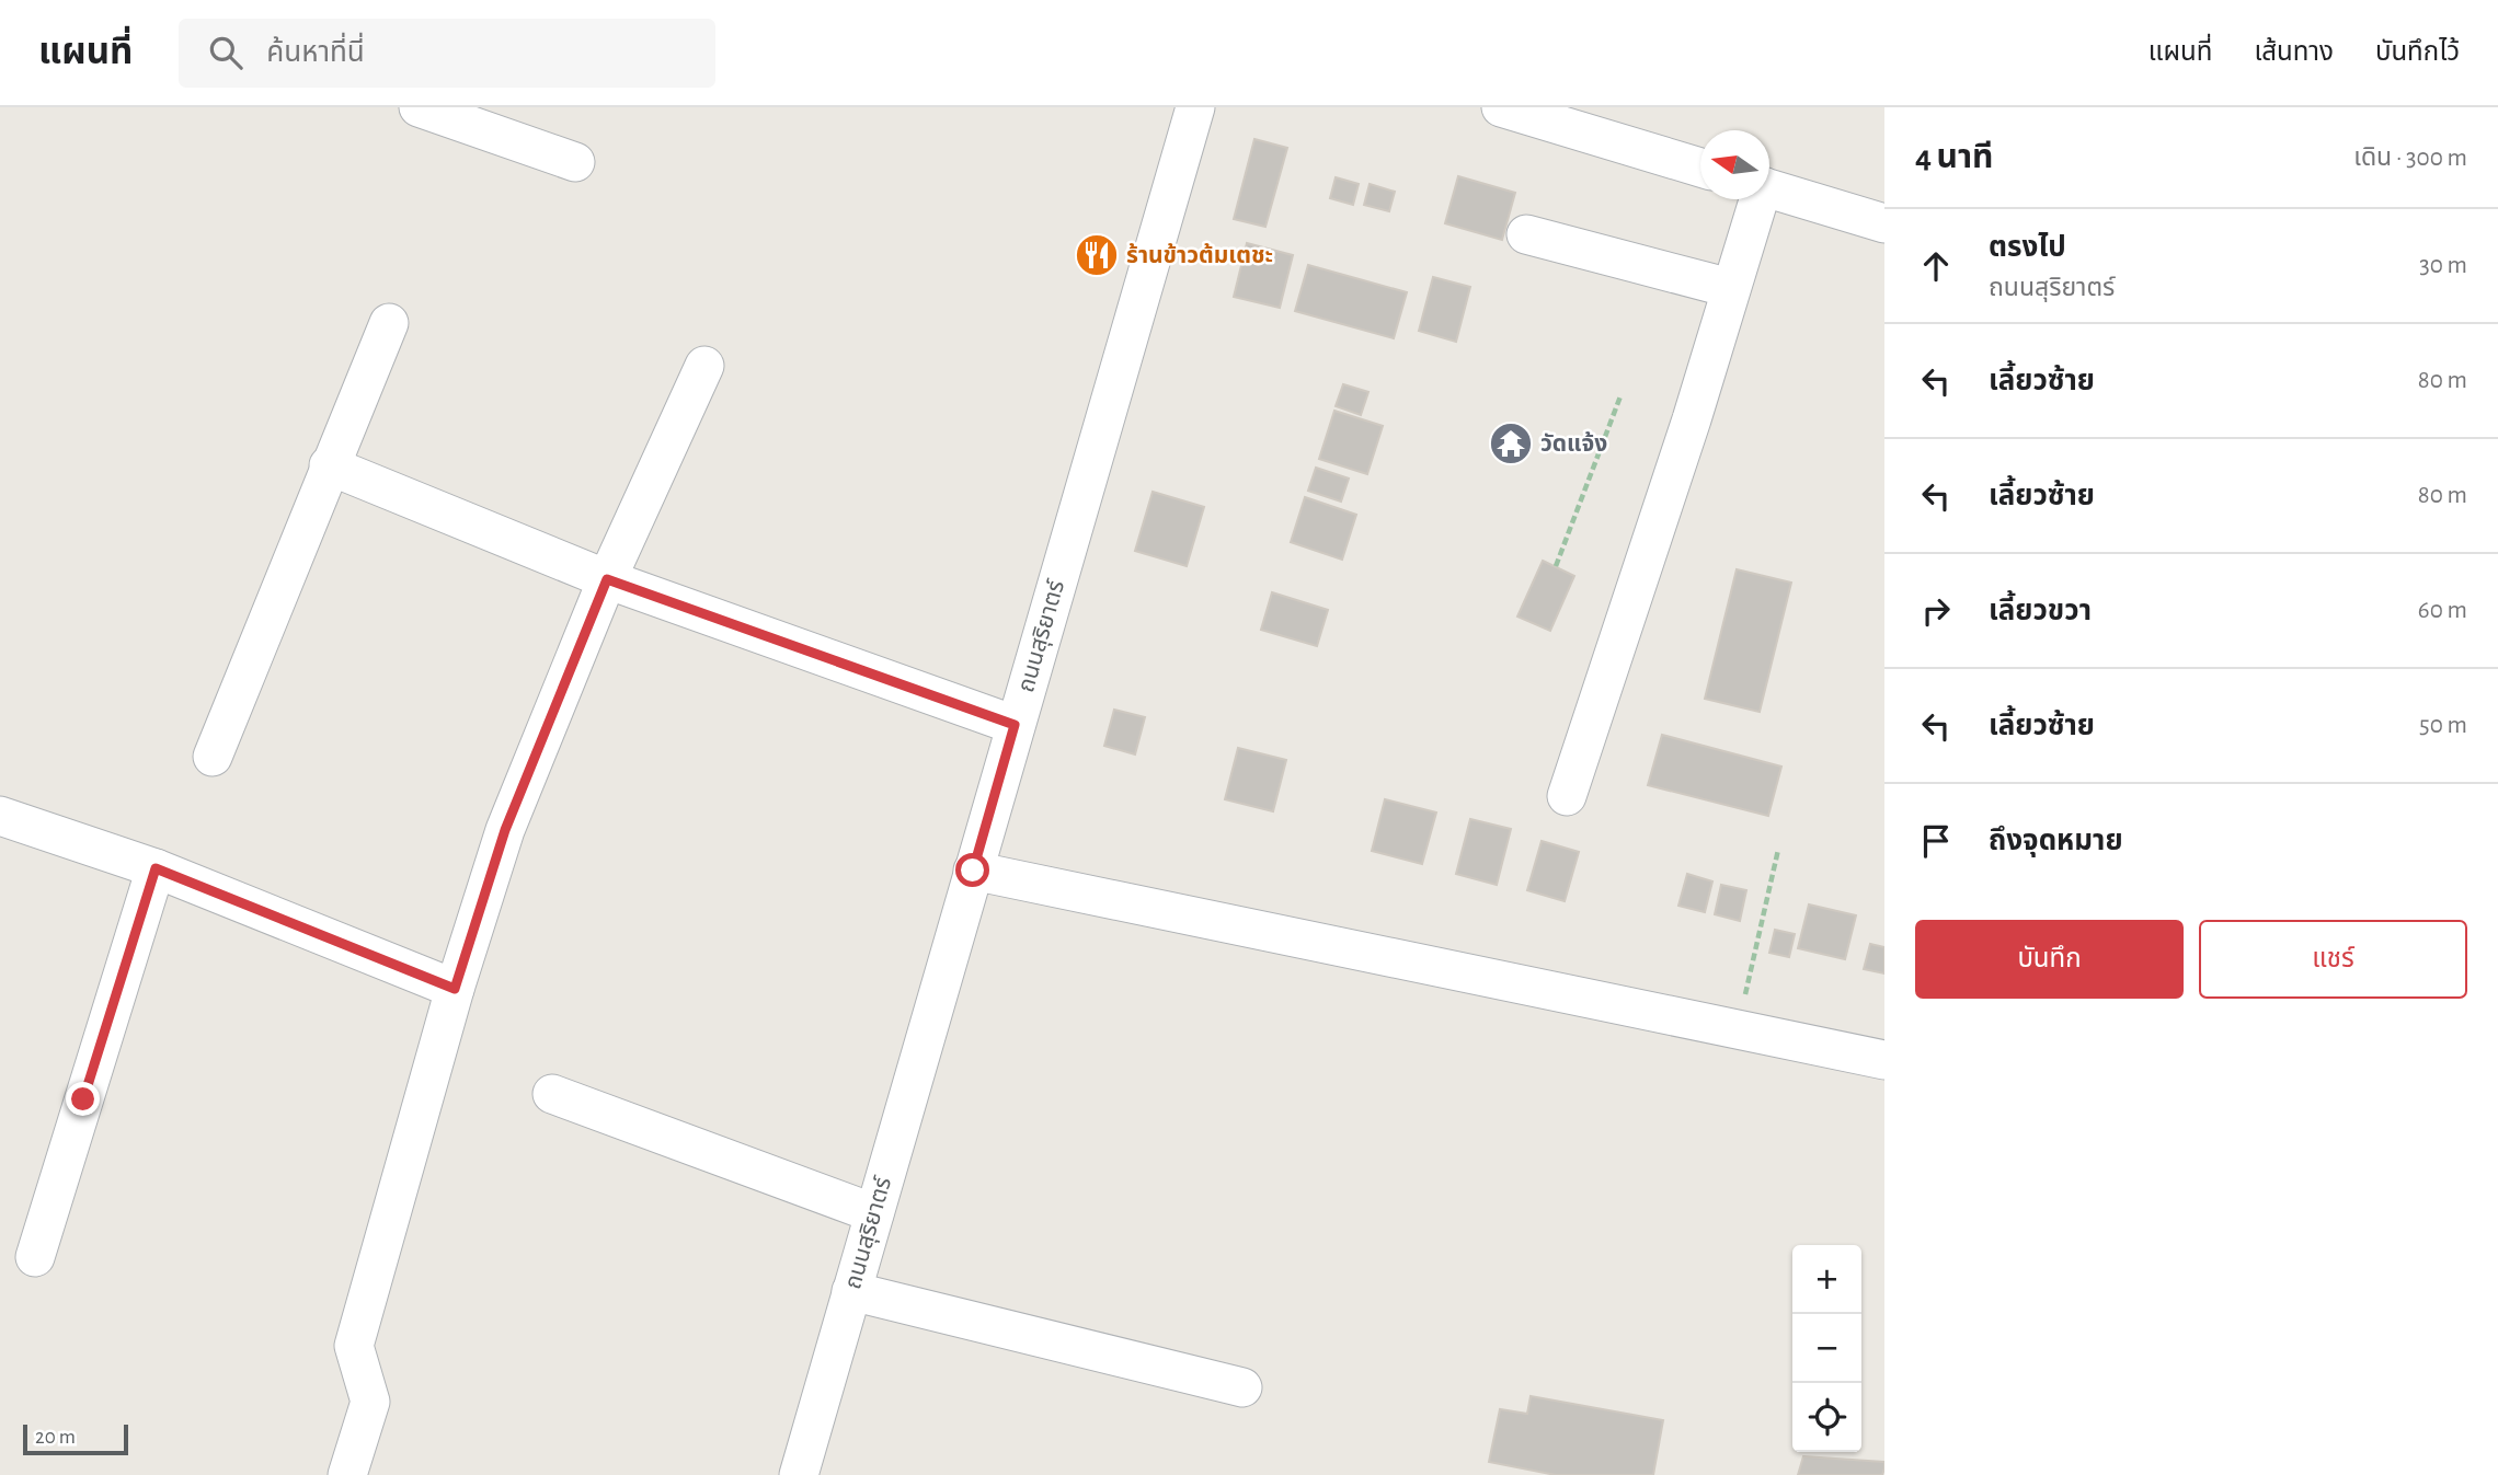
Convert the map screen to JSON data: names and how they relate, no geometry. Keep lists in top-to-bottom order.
{
  "streets": {
    "street": ["ถนนสุริยาตร์"]
  },
  "places": {
    "restaurant": ["ร้านข้าวต้มเตชะ"],
    "temple": ["วัดแจ้ง"]
  },
  "scale_bar": "20 m",
  "north": "left",
  "page": {
    "header": "แผนที่",
    "search": "ค้นหาที่นี่",
    "nav": ["แผนที่", "เส้นทาง", "บันทึกไว้"],
    "heading": ["4 นาที", "เดิน · 300 m"],
    "list": [
      ["ตรงไป", "ถนนสุริยาตร์", "30 m"],
      ["เลี้ยวซ้าย", "80 m"],
      ["เลี้ยวซ้าย", "80 m"],
      ["เลี้ยวขวา", "60 m"],
      ["เลี้ยวซ้าย", "50 m"],
      "ถึงจุดหมาย"
    ],
    "buttons": ["บันทึก", "แชร์"],
    "map_buttons": ["+", "−"],
    "scale": "20 m"
  }
}
